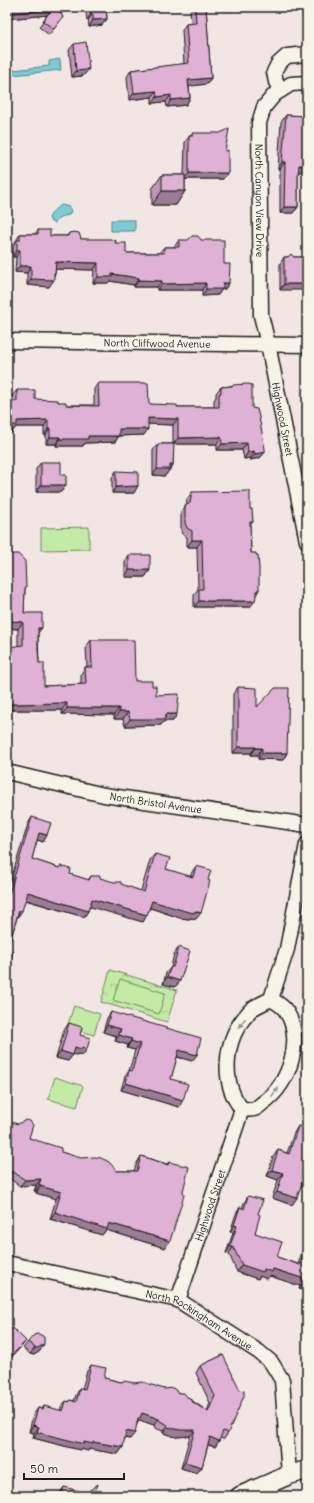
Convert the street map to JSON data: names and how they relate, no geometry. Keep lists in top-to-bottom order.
{
  "streets": {
    "street": [
      "North Canyon View Drive",
      "North Cliffwood Avenue",
      "Highwood Street",
      "North Bristol Avenue",
      "North Rockingham Avenue"
    ]
  },
  "crossings": [
    ["North Canyon View Drive", "North Cliffwood Avenue"],
    ["North Canyon View Drive", "Highwood Street"],
    ["North Cliffwood Avenue", "Highwood Street"],
    ["Highwood Street", "North Rockingham Avenue"]
  ],
  "scale_bar": "50 m"
}
